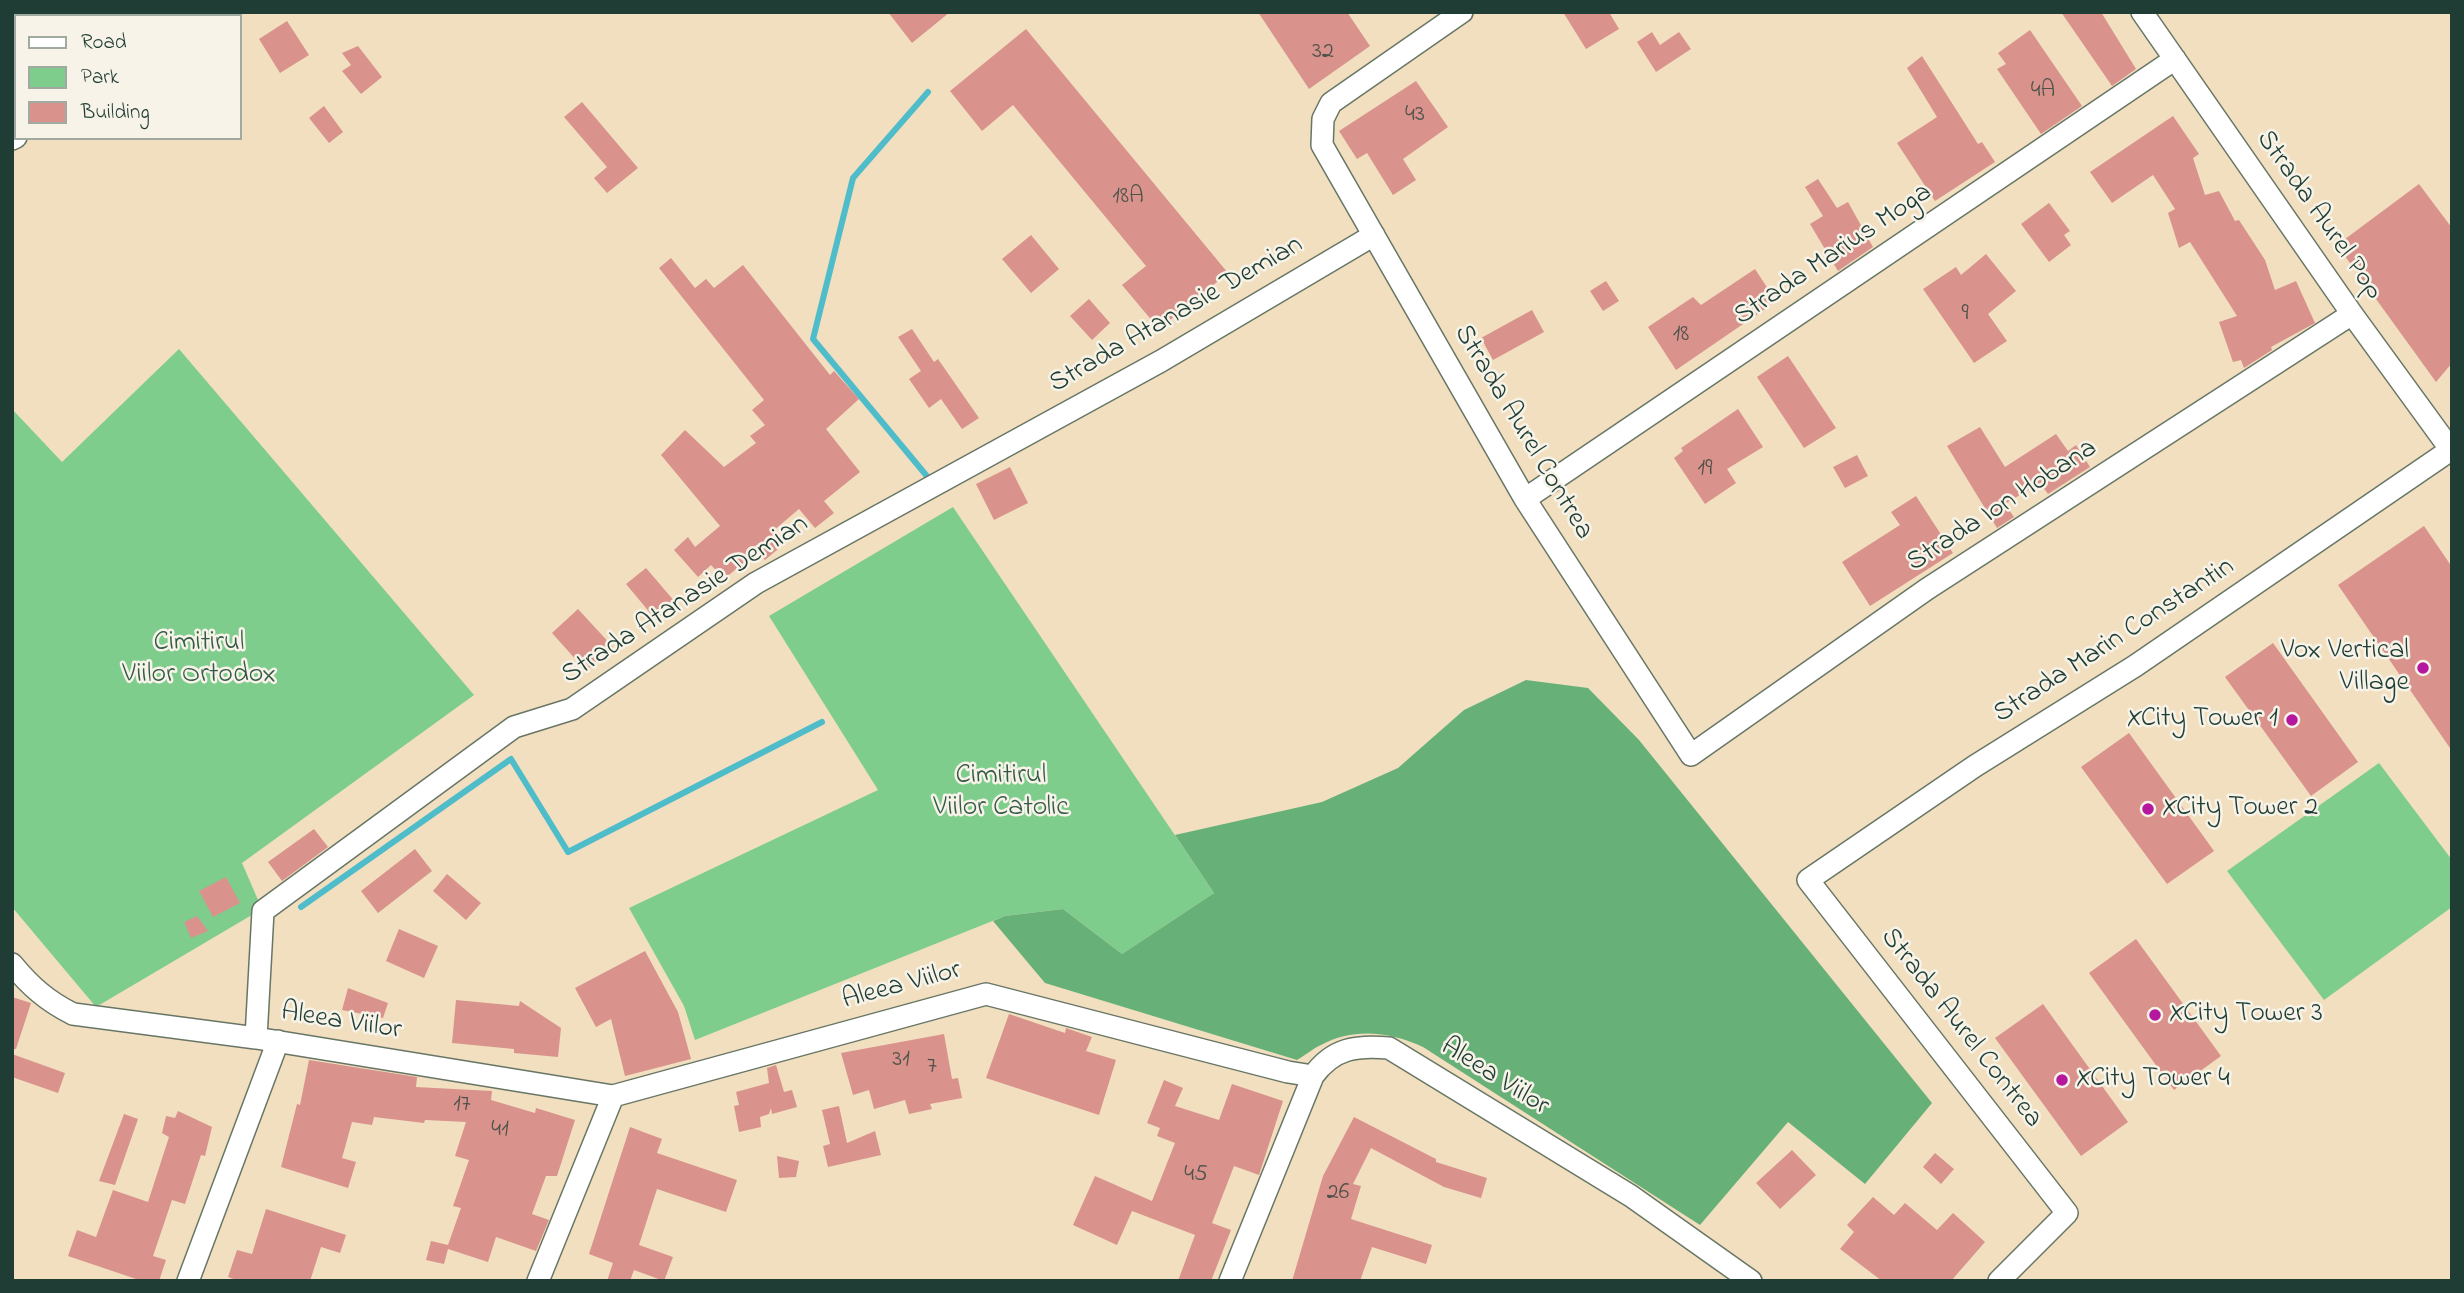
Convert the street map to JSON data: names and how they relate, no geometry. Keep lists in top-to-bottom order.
{
  "streets": {
    "street": [
      "Strada Aurel Pop",
      "Strada Marius Moga",
      "Strada Atanasie Demian",
      "Strada Aurel Contrea",
      "Strada Ion Hobana",
      "Strada Marin Constantin",
      "Aleea Viilor"
    ]
  },
  "crossings": [
    ["Strada Aurel Pop", "Strada Marius Moga"],
    ["Strada Aurel Pop", "Strada Ion Hobana"],
    ["Strada Aurel Pop", "Strada Marin Constantin"],
    ["Strada Marius Moga", "Strada Aurel Contrea"],
    ["Strada Atanasie Demian", "Strada Aurel Contrea"],
    ["Strada Atanasie Demian", "Aleea Viilor"],
    ["Strada Aurel Contrea", "Strada Ion Hobana"],
    ["Strada Aurel Contrea", "Strada Marin Constantin"]
  ],
  "parks": ["Cimitirul Viilor Ortodox", "Cimitirul Viilor Catolic"],
  "places": [
    "Vox Vertical Village",
    "XCity Tower 1",
    "XCity Tower 2",
    "XCity Tower 3",
    "XCity Tower 4"
  ],
  "house_numbers": [
    "32",
    "4A",
    "43",
    "18A",
    "9",
    "18",
    "19",
    "31",
    "7",
    "17",
    "41",
    "45",
    "26"
  ],
  "legend": ["Road", "Park", "Building"]
}
